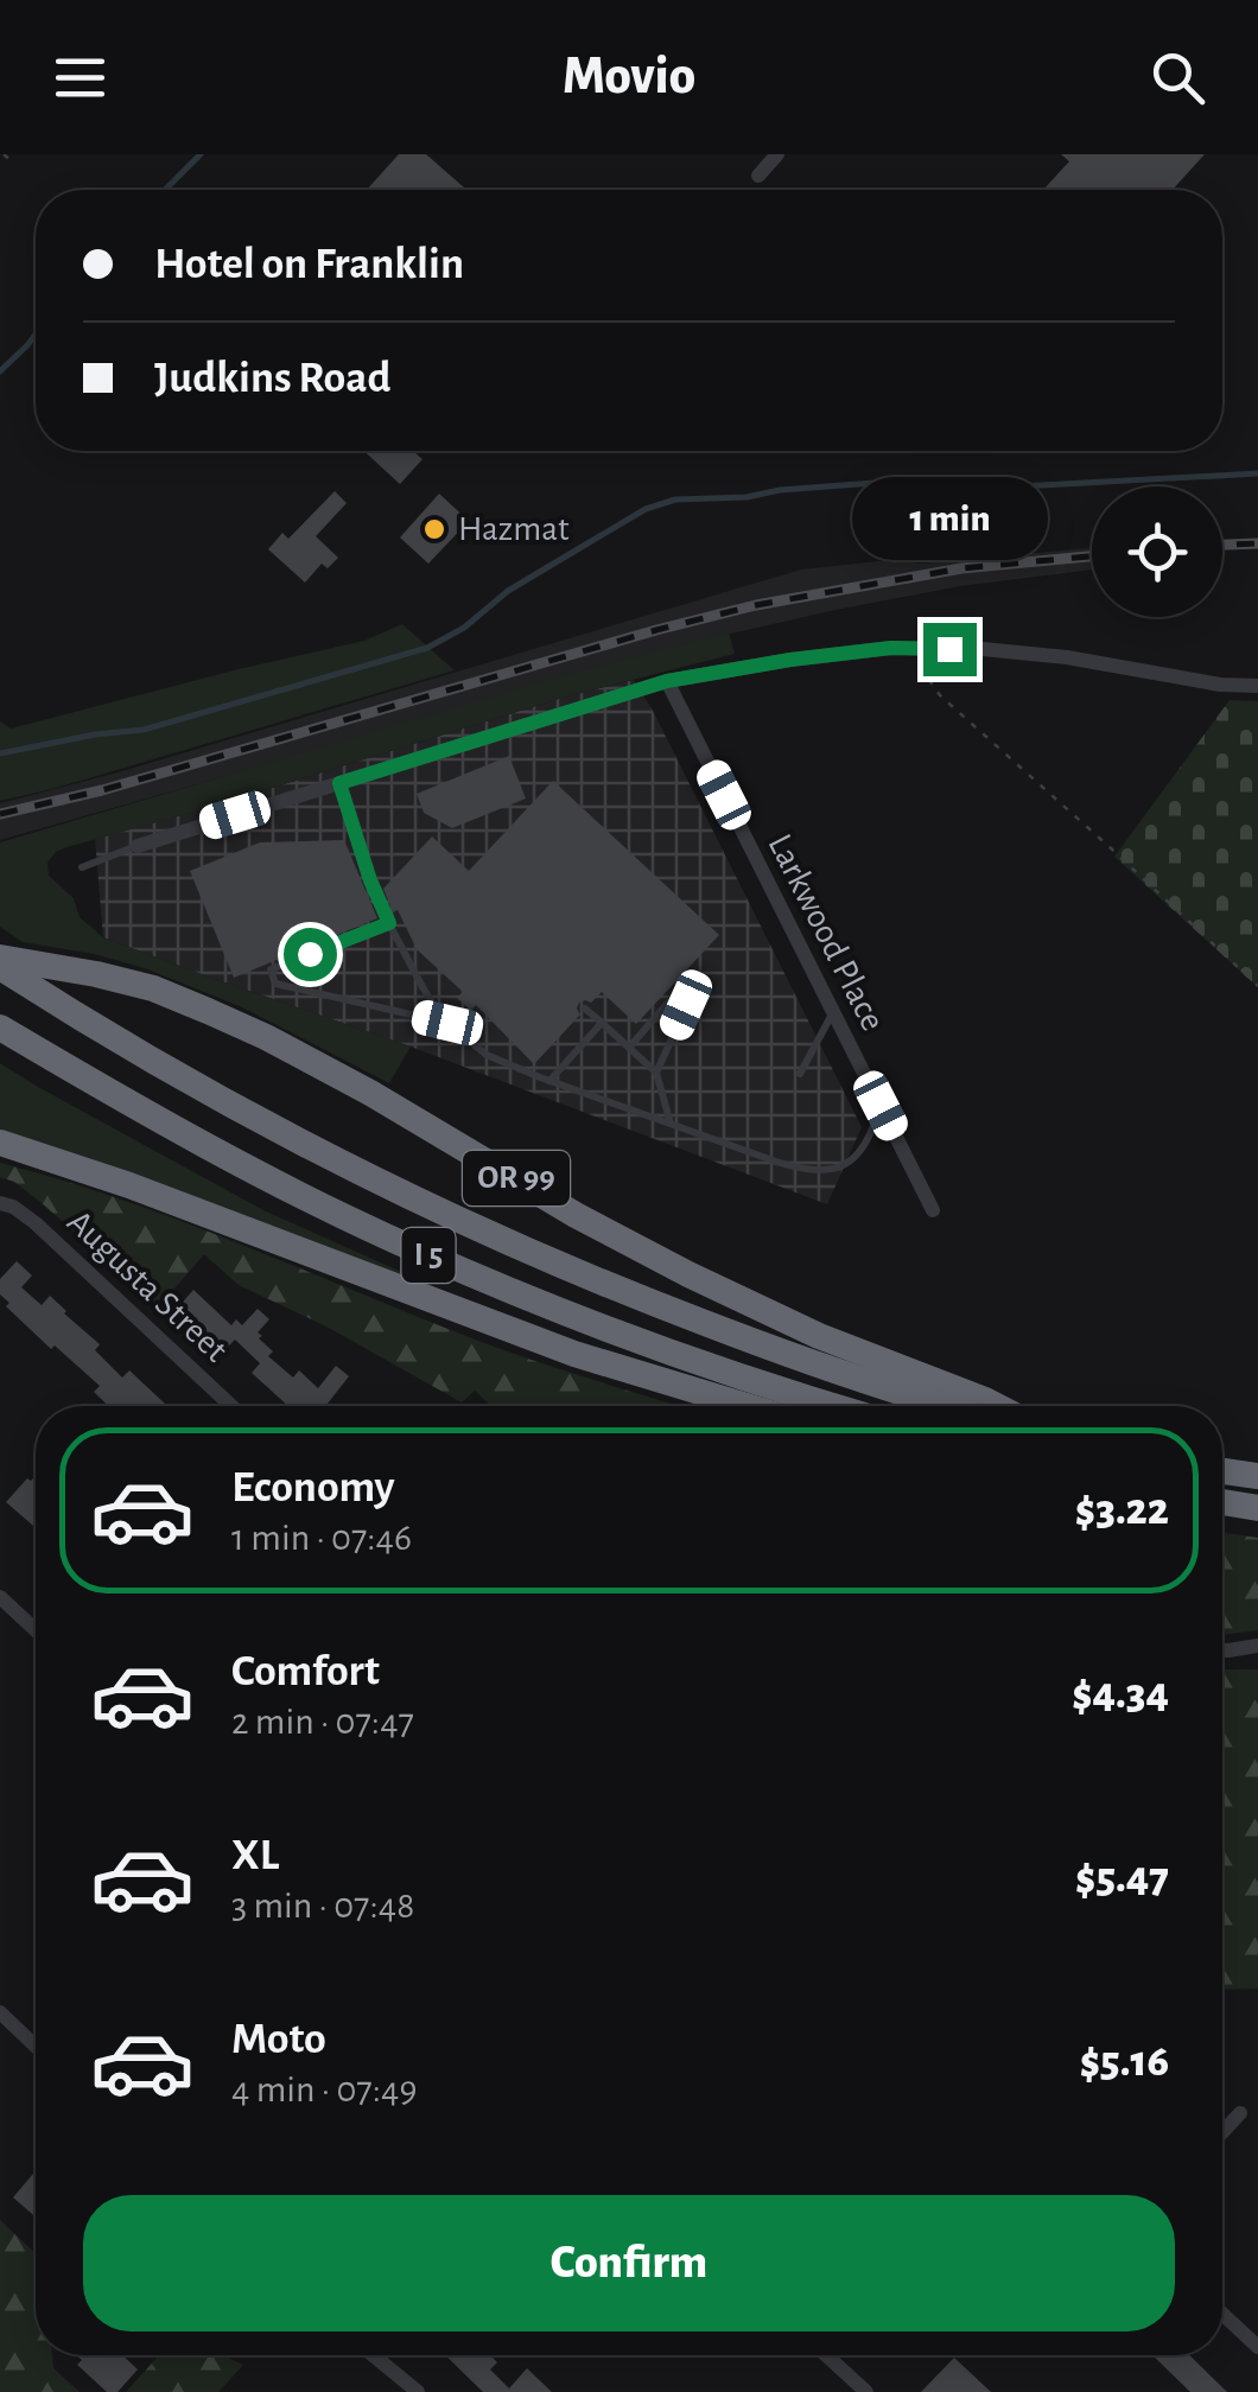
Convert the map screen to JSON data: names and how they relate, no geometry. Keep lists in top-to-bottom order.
{
  "streets": {
    "highway": ["OR 99", "I 5"],
    "street": ["Larkwood Place", "Augusta Street"]
  },
  "places": ["Hazmat"],
  "page": {
    "header": "Movio",
    "banner": ["Hotel on Franklin", "Judkins Road"],
    "bubble": "1 min",
    "list": [
      {
        "name": "Economy",
        "note": "1 min · 07:46",
        "value": "$3.22"
      },
      {
        "name": "Comfort",
        "note": "2 min · 07:47",
        "value": "$4.34"
      },
      {
        "name": "XL",
        "note": "3 min · 07:48",
        "value": "$5.47"
      },
      {
        "name": "Moto",
        "note": "4 min · 07:49",
        "value": "$5.16"
      }
    ],
    "buttons": "Confirm"
  }
}
